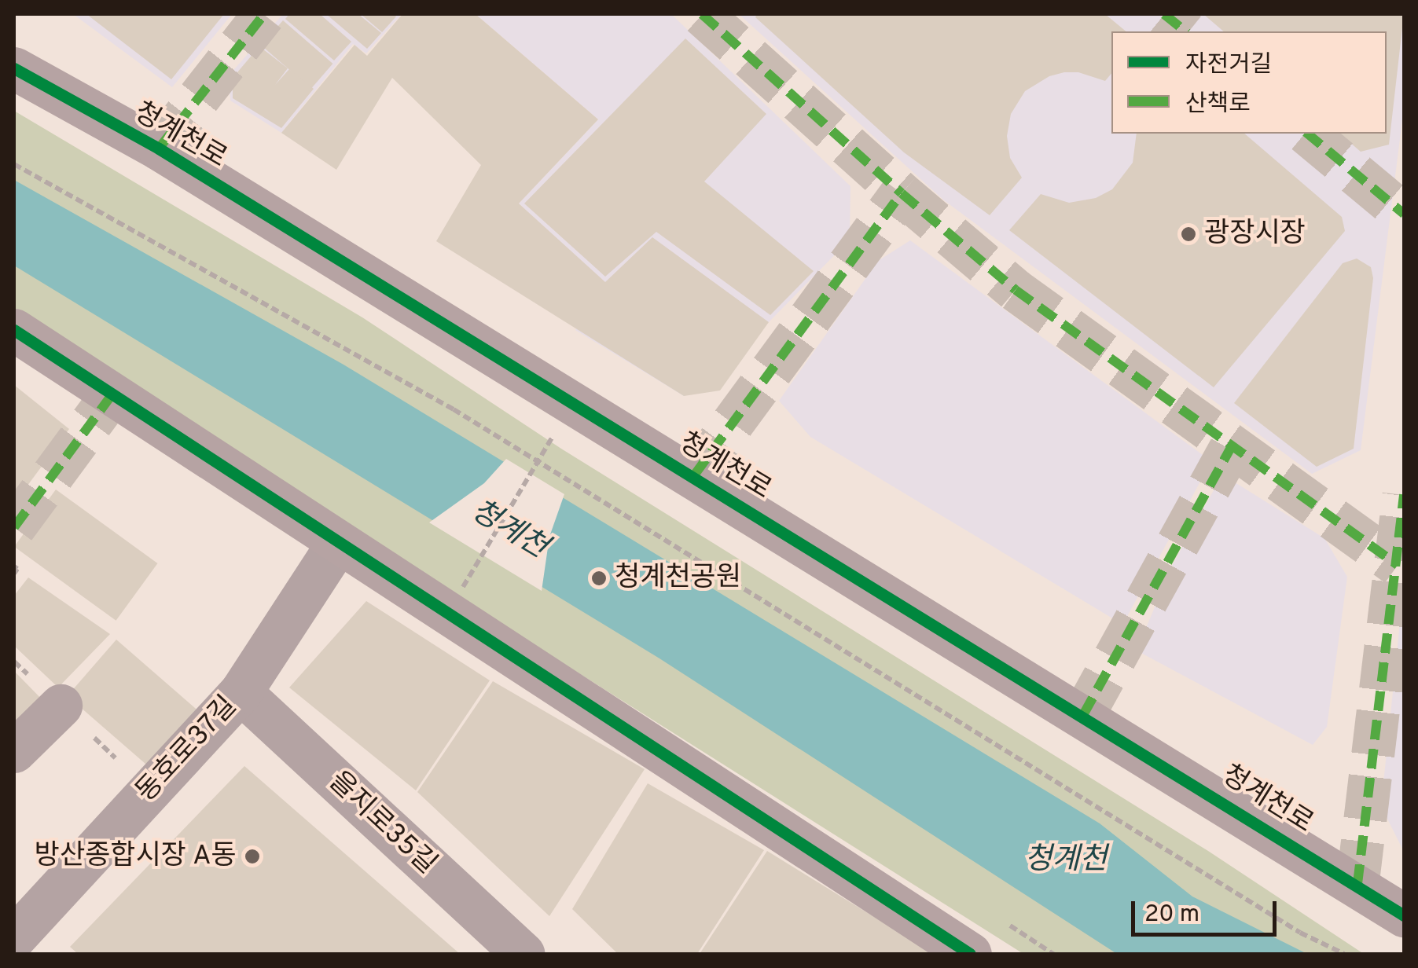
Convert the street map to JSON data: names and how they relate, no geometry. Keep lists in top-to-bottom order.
{
  "streets": {
    "main road": ["청계천로"],
    "street": ["동호로37길", "을지로35길"]
  },
  "crossings": [
    ["동호로37길", "을지로35길"]
  ],
  "water": ["청계천"],
  "places": ["광장시장", "청계천공원", "방산종합시장 A동"],
  "legend": ["자전거길", "산책로"],
  "scale_bar": "20 m"
}
